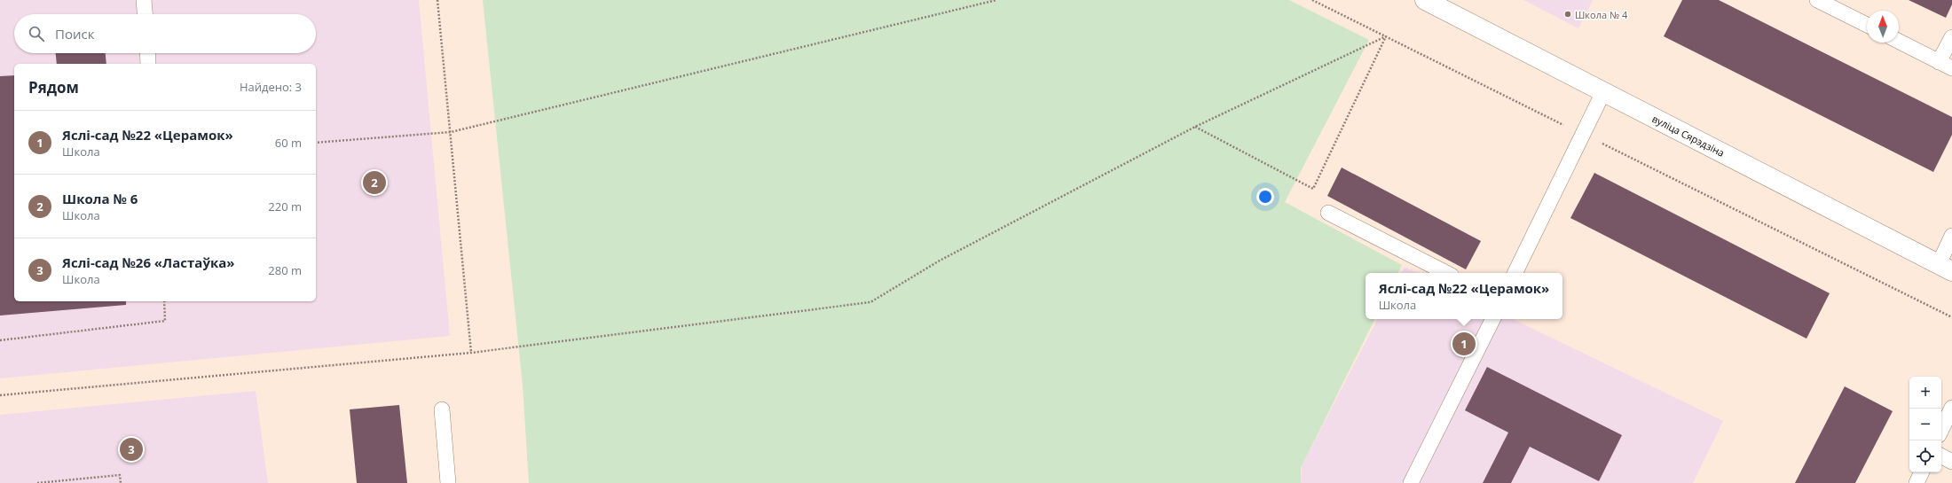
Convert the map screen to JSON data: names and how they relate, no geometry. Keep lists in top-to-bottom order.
{
  "streets": {
    "street": ["вуліца Сярэдзіна"]
  },
  "places": ["Школа № 4"],
  "north": "top",
  "page": {
    "search": "Поиск",
    "heading": ["Рядом", "Найдено: 3"],
    "list": [
      {
        "mark": "1",
        "name": "Яслі-сад №22 «Церамок»",
        "note": "Школа",
        "value": "60 m"
      },
      {
        "mark": "2",
        "name": "Школа № 6",
        "note": "Школа",
        "value": "220 m"
      },
      {
        "mark": "3",
        "name": "Яслі-сад №26 «Ластаўка»",
        "note": "Школа",
        "value": "280 m"
      }
    ],
    "pins": ["2", "1", "3"],
    "popup": ["Яслі-сад №22 «Церамок»", "Школа"],
    "map_buttons": ["+", "−"]
  }
}
